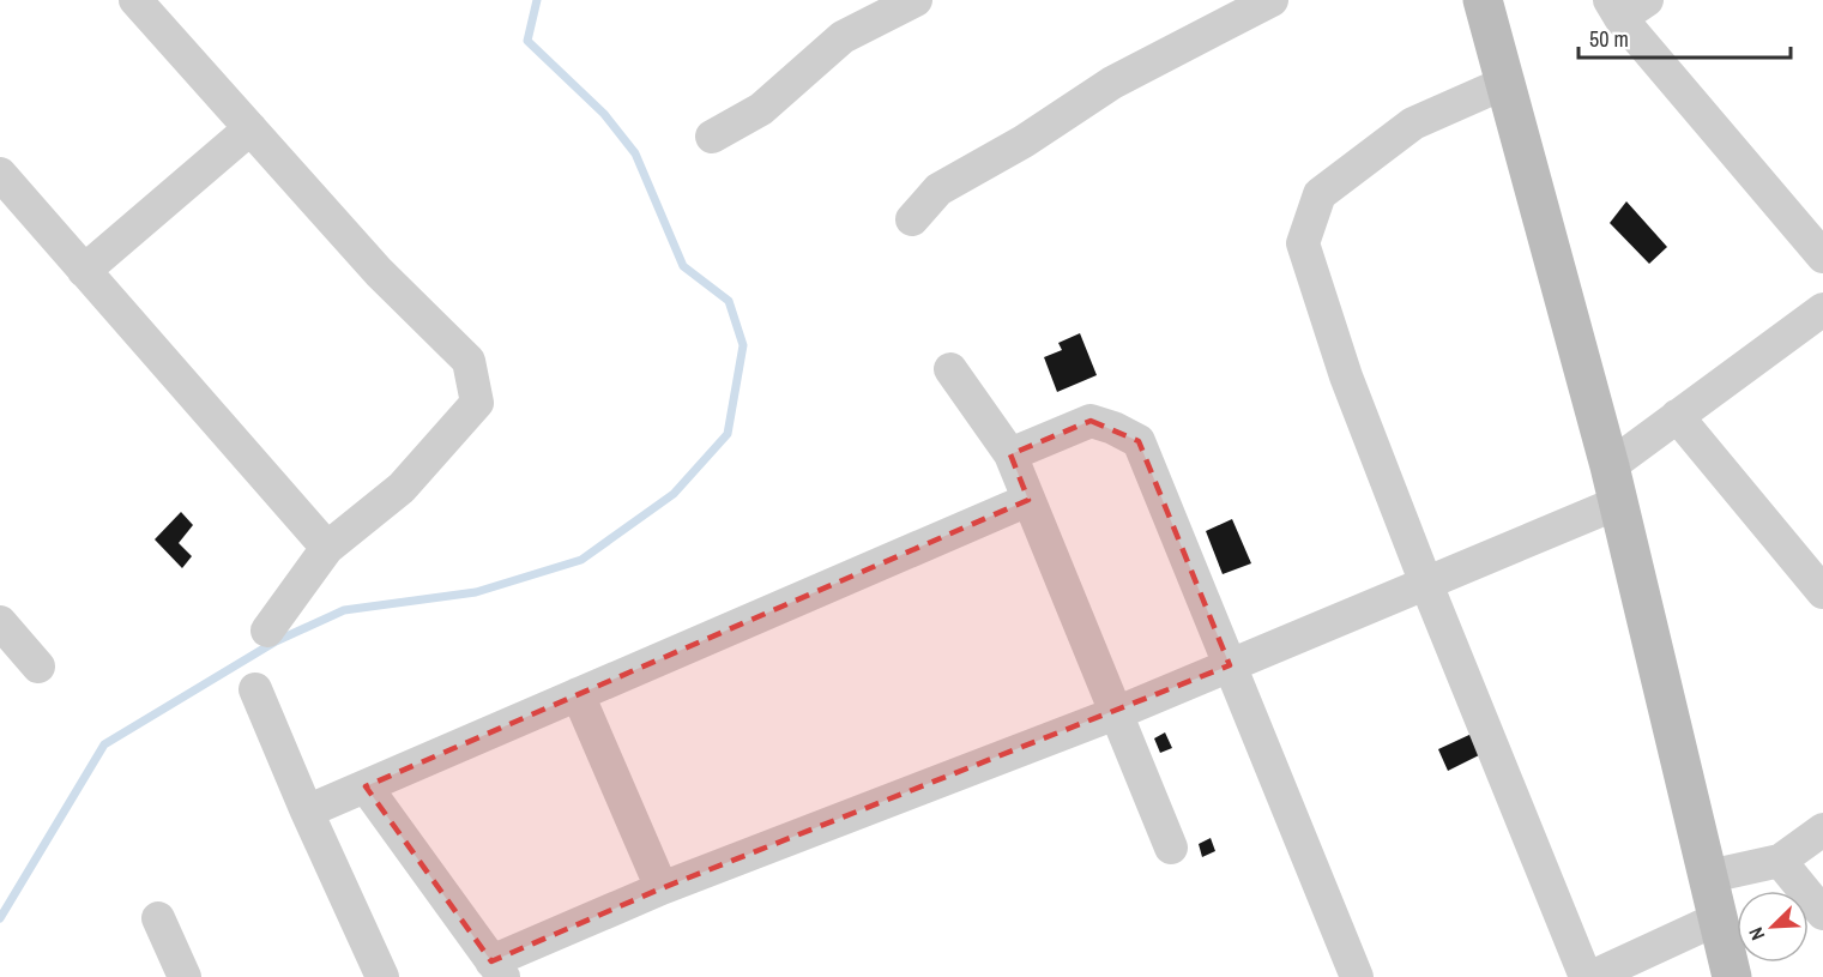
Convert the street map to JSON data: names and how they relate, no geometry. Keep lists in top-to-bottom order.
{
  "scale_bar": "50 m",
  "north": "bottom left"
}
